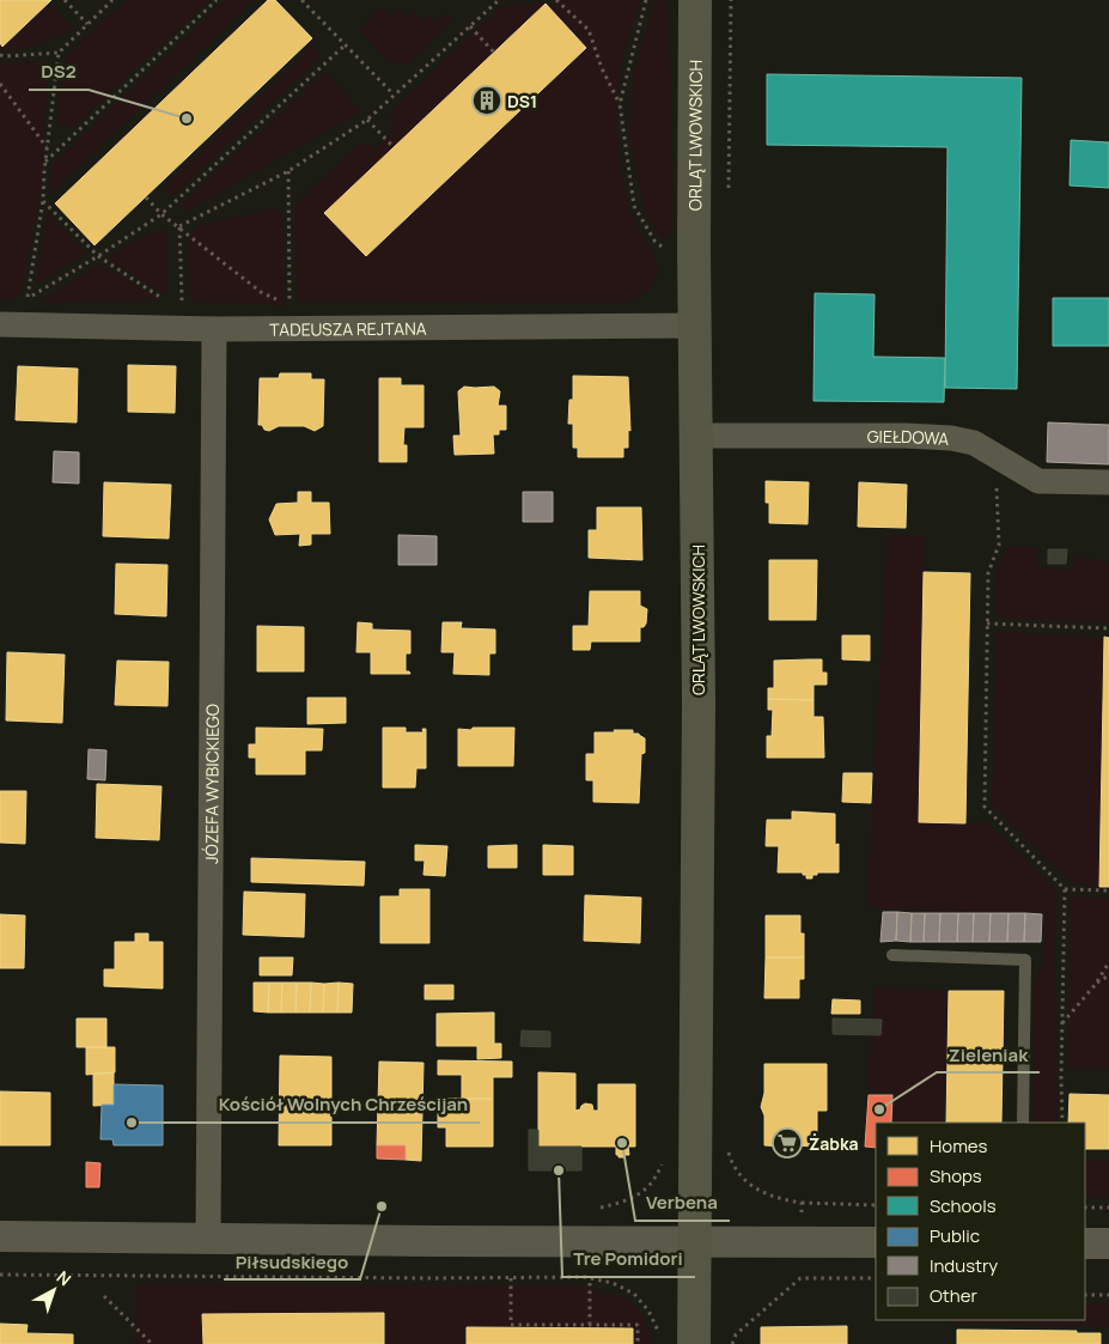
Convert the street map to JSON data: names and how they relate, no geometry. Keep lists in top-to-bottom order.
{
  "streets": {
    "main road": ["ORLĄT LWOWSKICH"],
    "street": ["TADEUSZA REJTANA", "GIEŁDOWA", "JÓZEFA WYBICKIEGO"]
  },
  "crossings": [
    ["ORLĄT LWOWSKICH", "TADEUSZA REJTANA"],
    ["ORLĄT LWOWSKICH", "GIEŁDOWA"],
    ["TADEUSZA REJTANA", "JÓZEFA WYBICKIEGO"]
  ],
  "places": {
    "building": ["DS1"],
    "other": [
      "DS2",
      "Zieleniak",
      "Kościół Wolnych Chrześcijan",
      "Verbena",
      "Tre Pomidori",
      "Piłsudskiego"
    ],
    "supermarket": ["Żabka"]
  },
  "legend": [
    "Homes",
    "Shops",
    "Schools",
    "Public",
    "Industry",
    "Other"
  ],
  "north": "top right"
}
